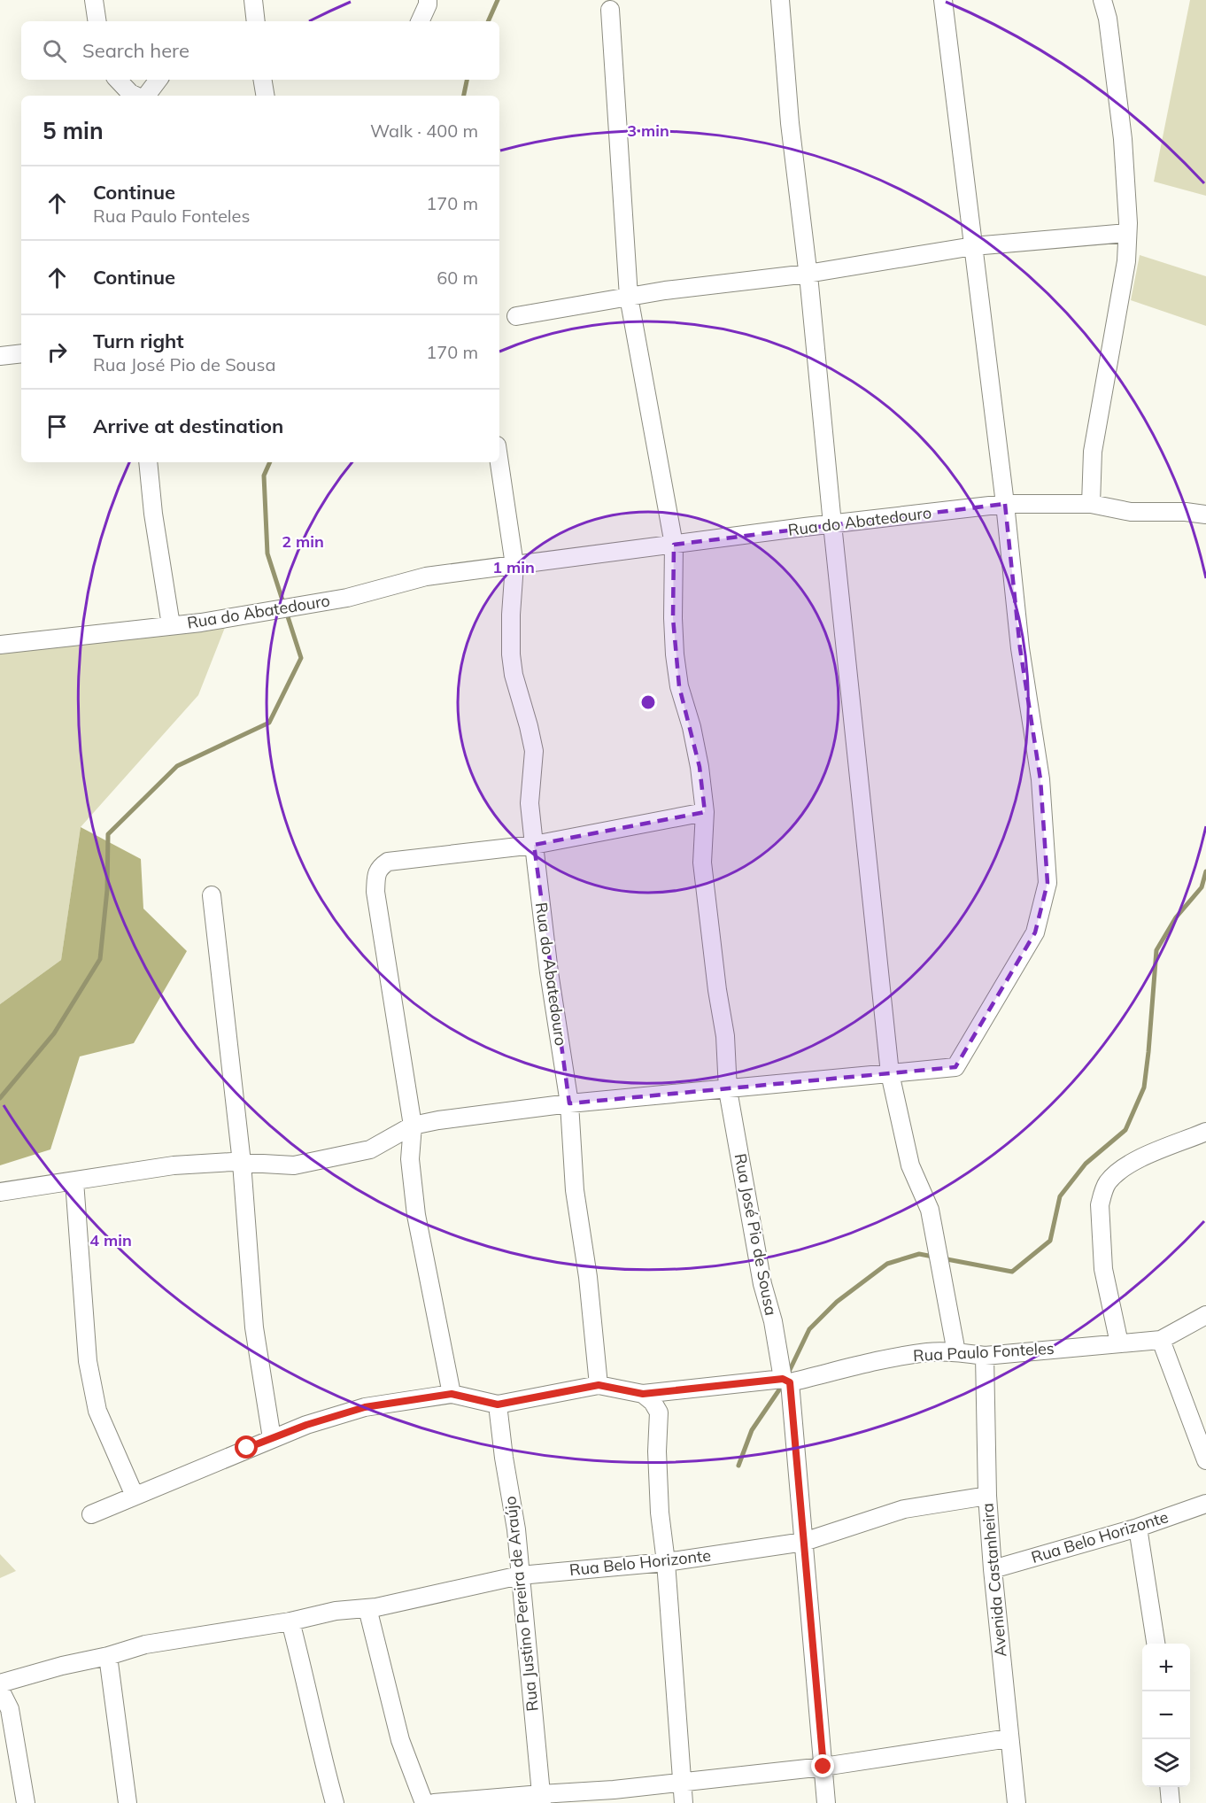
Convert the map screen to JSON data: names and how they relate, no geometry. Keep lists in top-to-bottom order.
{
  "streets": {
    "street": [
      "Rua do Abatedouro",
      "Rua José Pio de Sousa",
      "Rua Paulo Fonteles",
      "Rua Belo Horizonte",
      "Avenida Castanheira",
      "Rua Justino Pereira de Araújo"
    ]
  },
  "crossings": [
    ["Rua do Abatedouro", "Rua José Pio de Sousa"],
    ["Rua José Pio de Sousa", "Rua Paulo Fonteles"],
    ["Rua José Pio de Sousa", "Rua Belo Horizonte"],
    ["Rua Paulo Fonteles", "Avenida Castanheira"],
    ["Rua Belo Horizonte", "Avenida Castanheira"],
    ["Rua Belo Horizonte", "Rua Justino Pereira de Araújo"]
  ],
  "page": {
    "search": "Search here",
    "heading": ["5 min", "Walk · 400 m"],
    "list": [
      ["Continue", "Rua Paulo Fonteles", "170 m"],
      ["Continue", "60 m"],
      ["Turn right", "Rua José Pio de Sousa", "170 m"],
      "Arrive at destination"
    ],
    "map_buttons": ["+", "−"]
  },
  "rings": [
    "3 min",
    "2 min",
    "1 min",
    "4 min"
  ]
}
